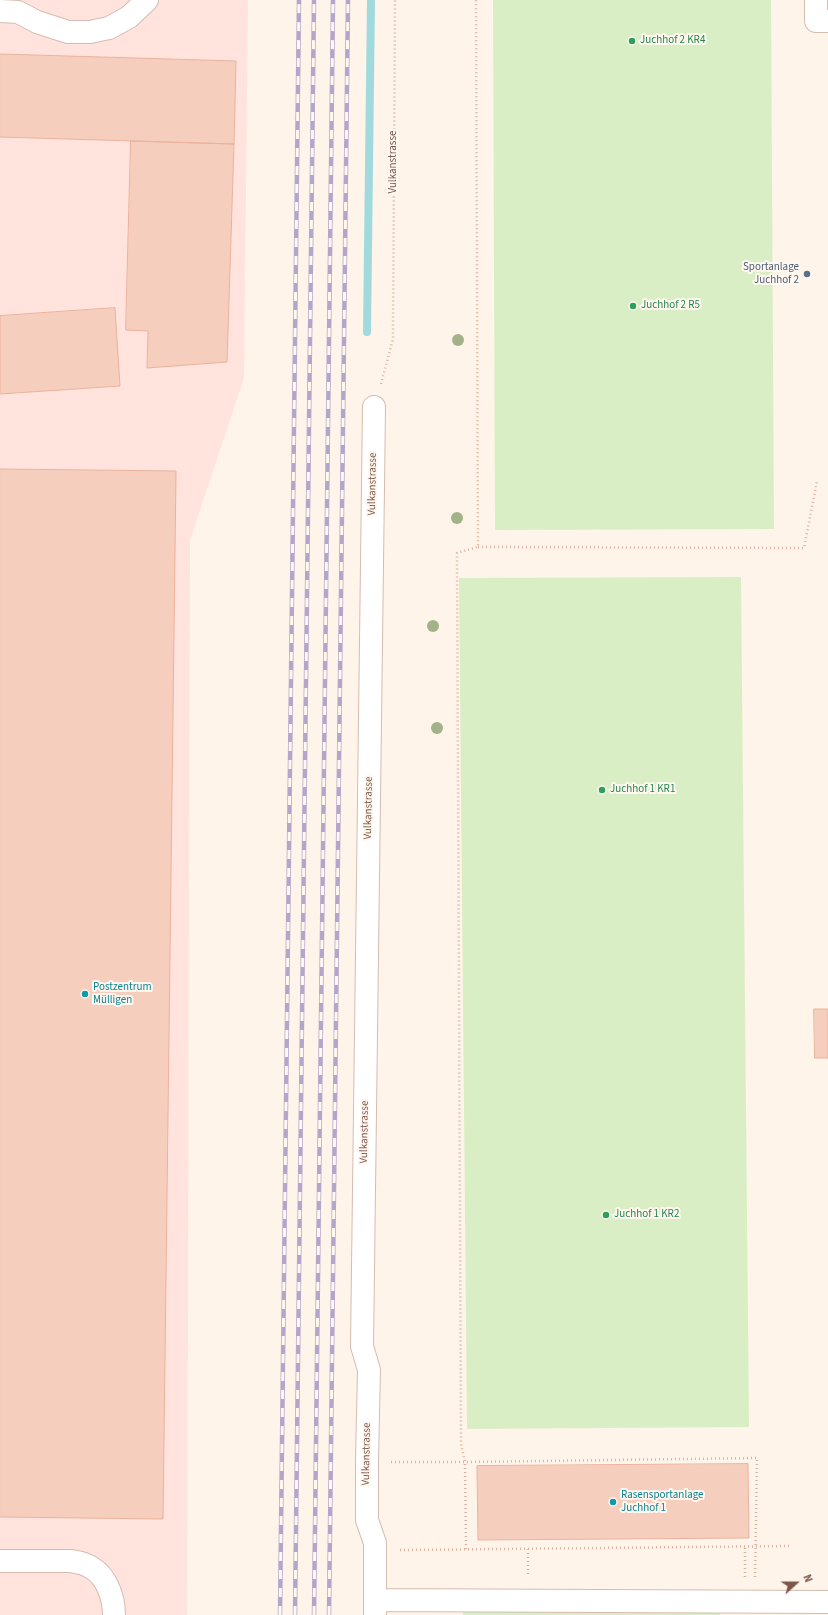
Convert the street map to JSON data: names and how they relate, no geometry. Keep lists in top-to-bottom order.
{
  "streets": {
    "street": ["Vulkanstrasse"]
  },
  "places": [
    "Juchhof 2 KR4",
    "Sportanlage Juchhof 2",
    "Juchhof 2 R5",
    "Juchhof 1 KR1",
    "Postzentrum Mülligen",
    "Juchhof 1 KR2",
    "Rasensportanlage Juchhof 1"
  ],
  "north": "right"
}
